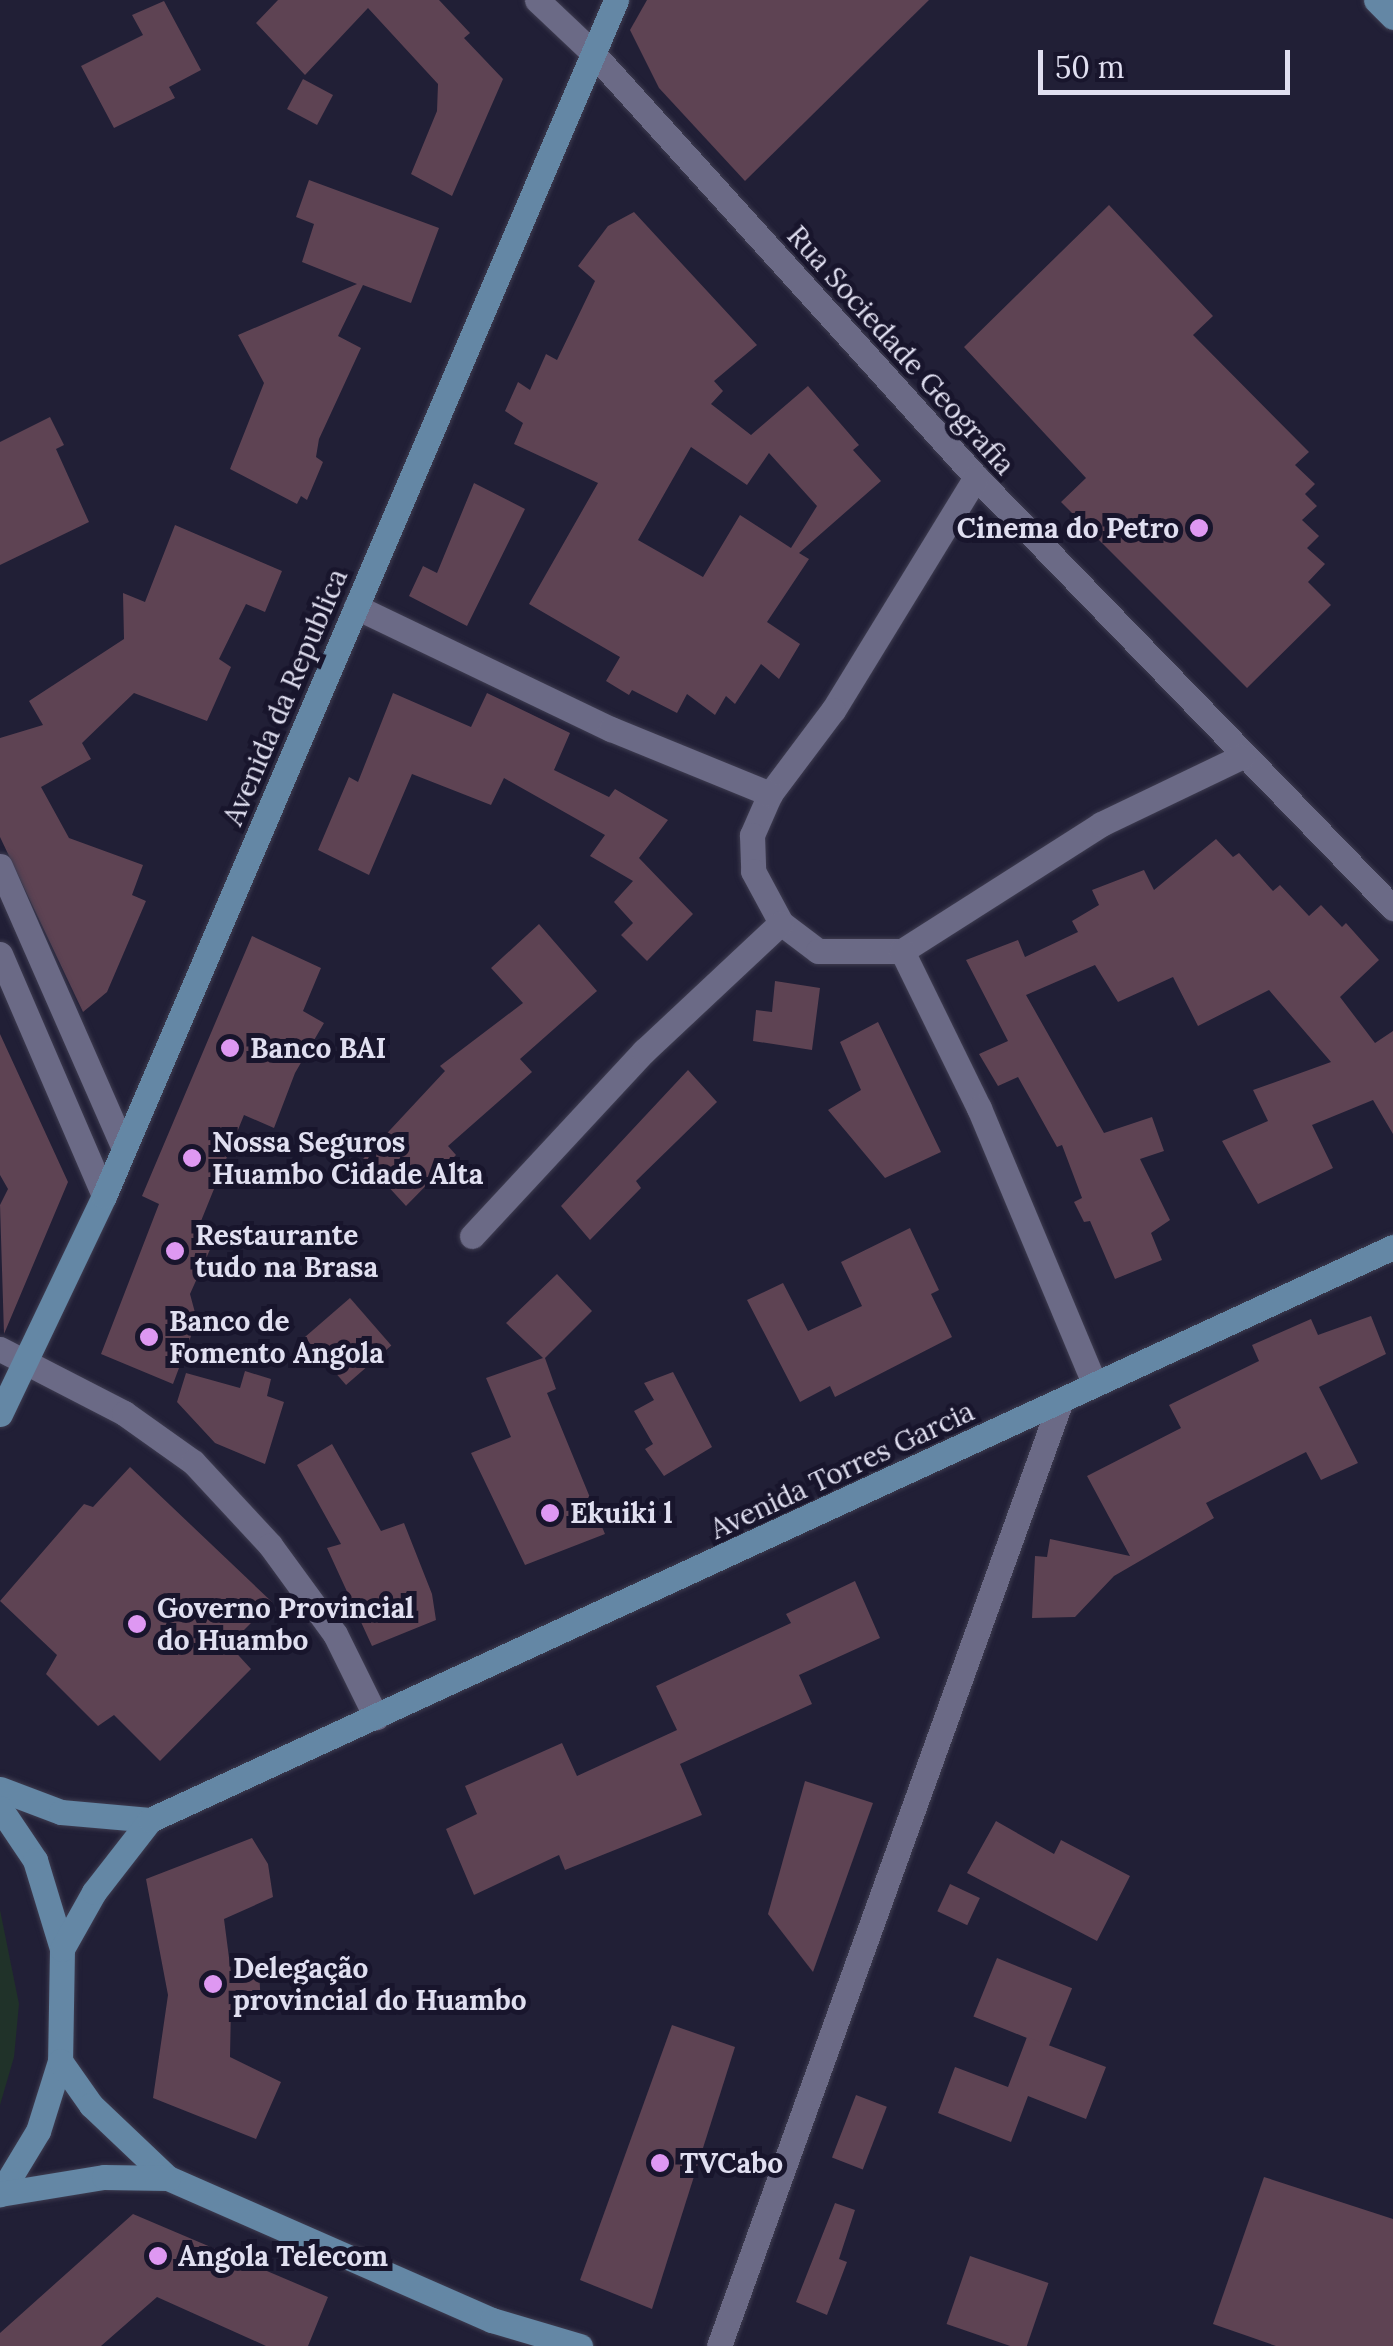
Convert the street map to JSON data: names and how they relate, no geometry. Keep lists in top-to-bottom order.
{
  "streets": {
    "main road": ["Avenida da Republica", "Avenida Torres Garcia"],
    "street": ["Rua Sociedade Geografia"]
  },
  "crossings": [
    ["Rua Sociedade Geografia", "Avenida da Republica"]
  ],
  "places": [
    "Cinema do Petro",
    "Banco BAI",
    "Nossa Seguros Huambo Cidade Alta",
    "Restaurante tudo na Brasa",
    "Banco de Fomento Angola",
    "Ekuiki l",
    "Governo Provincial do Huambo",
    "Delegação provincial do Huambo",
    "TVCabo",
    "Angola Telecom"
  ],
  "scale_bar": "50 m"
}
